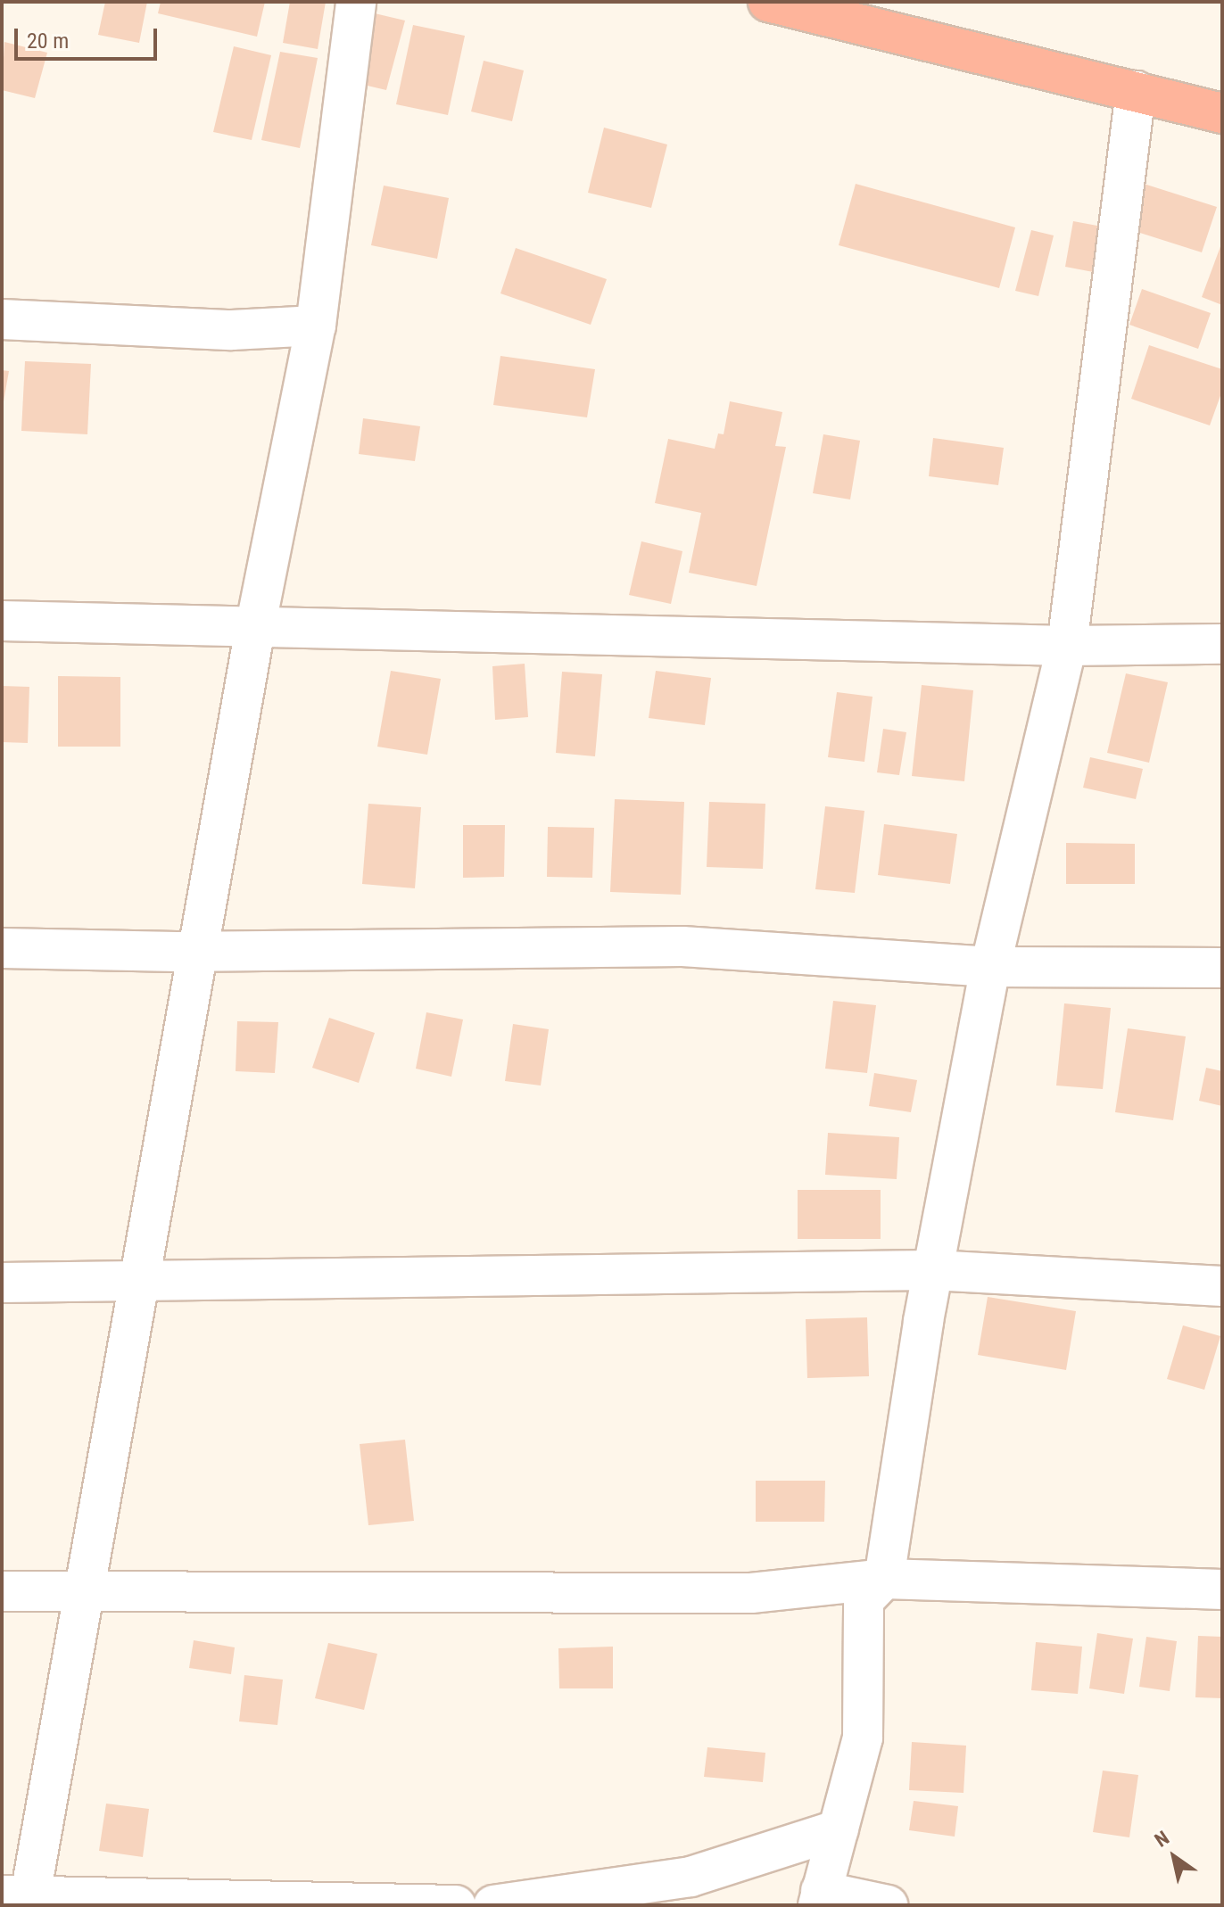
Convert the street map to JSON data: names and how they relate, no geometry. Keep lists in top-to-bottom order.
{
  "scale_bar": "20 m",
  "north": "top left"
}
